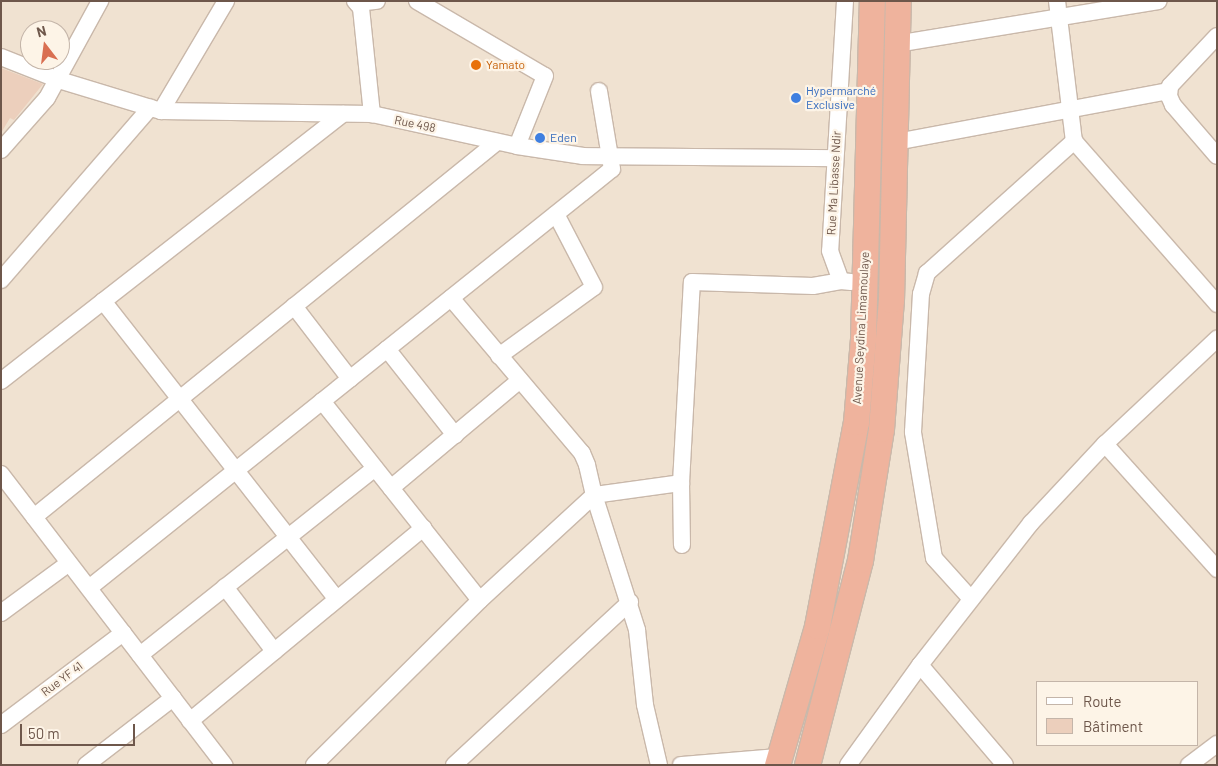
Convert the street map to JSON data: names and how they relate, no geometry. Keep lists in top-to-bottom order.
{
  "streets": {
    "highway": ["Avenue Seydina Limamoulaye"],
    "street": ["Rue 498", "Rue Ma Libasse Ndir", "Rue YF 41"]
  },
  "crossings": [
    ["Rue 498", "Rue Ma Libasse Ndir"],
    ["Rue Ma Libasse Ndir", "Avenue Seydina Limamoulaye"]
  ],
  "places": ["Yamato", "Hypermarché Exclusive", "Eden"],
  "legend": ["Route", "Bâtiment"],
  "scale_bar": "50 m",
  "north": "top"
}
